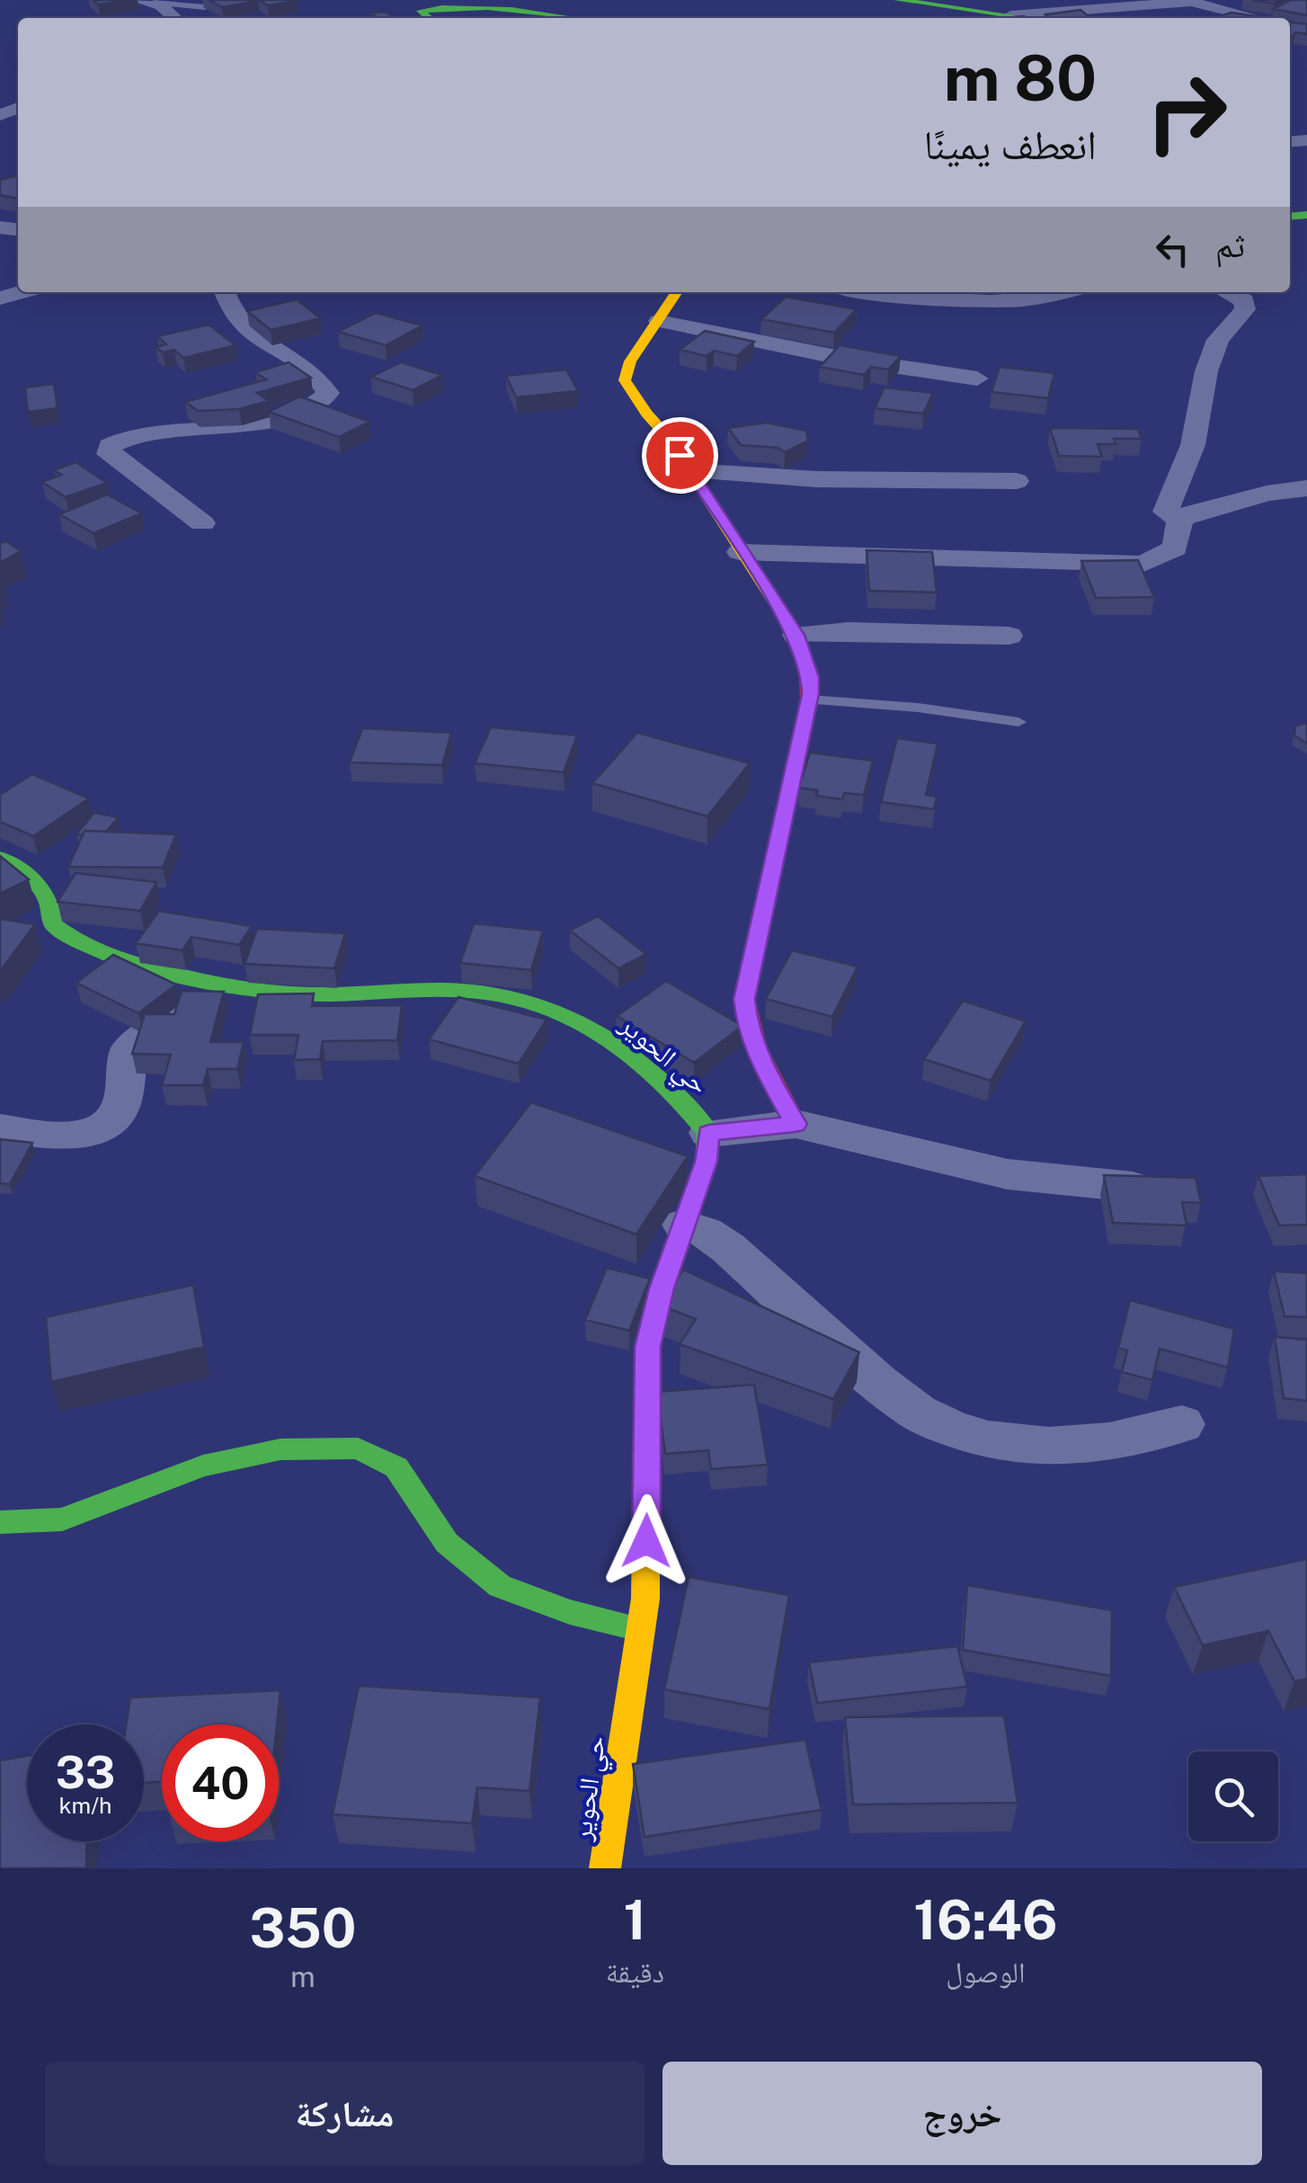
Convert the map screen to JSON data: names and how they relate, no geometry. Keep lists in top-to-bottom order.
{
  "streets": {
    "street": ["حي الحوير"]
  },
  "page": {
    "turn": ["80 m", "انعطف يمينًا"],
    "then": "ثم",
    "speed": "33 km/h",
    "limit": "40",
    "eta": [
      "16:46",
      "الوصول",
      "1",
      "دقيقة",
      "350",
      "m"
    ],
    "buttons": ["خروج", "مشاركة"]
  }
}
